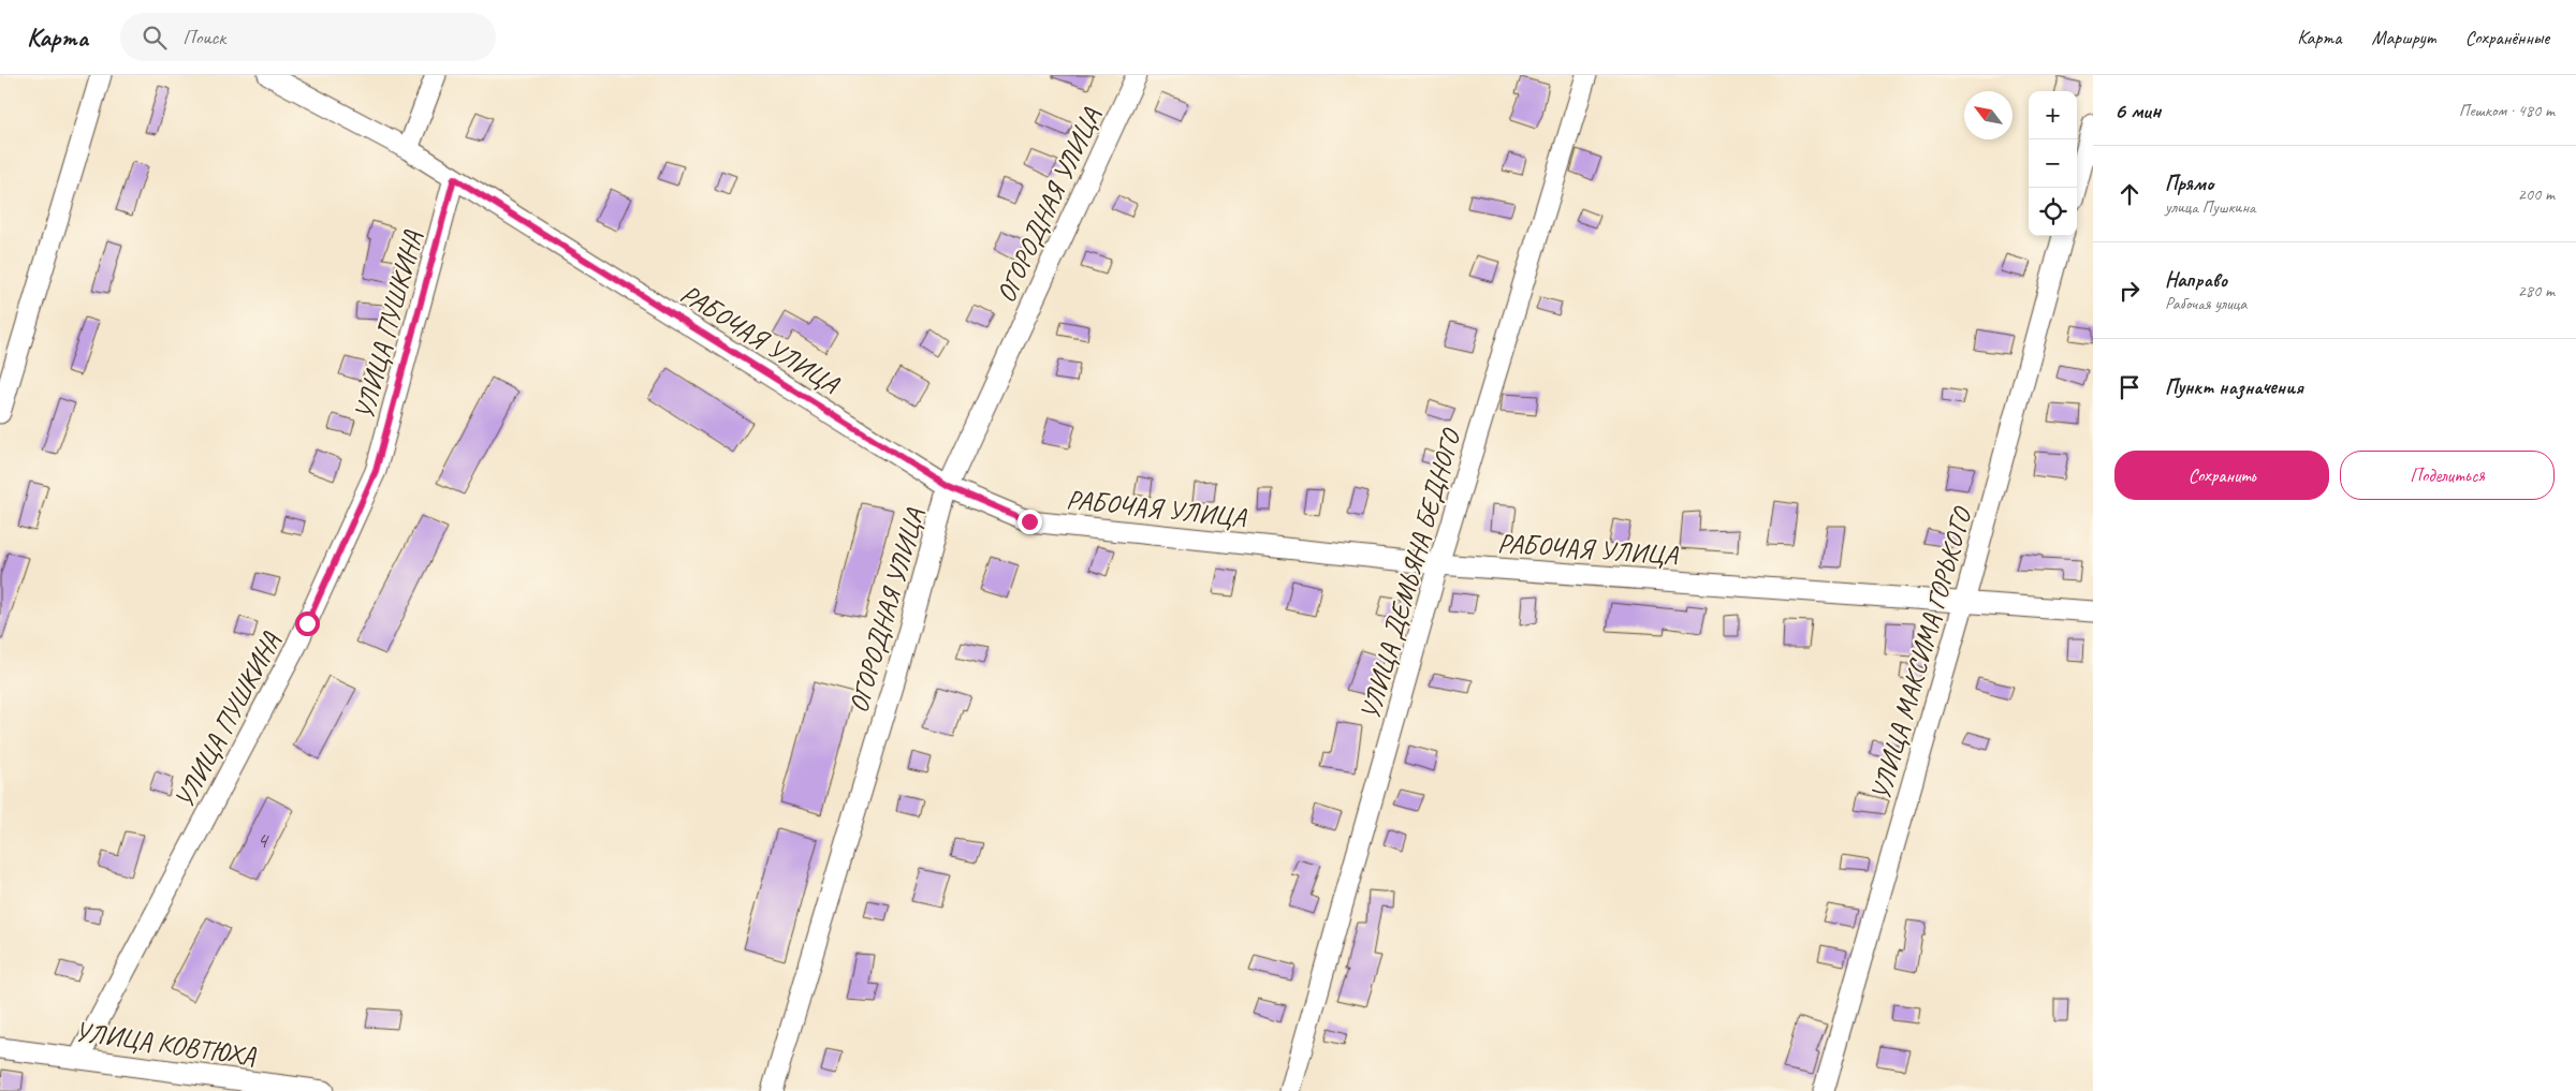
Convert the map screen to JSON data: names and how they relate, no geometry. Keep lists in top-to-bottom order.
{
  "streets": {
    "street": [
      "ОГОРОДНАЯ УЛИЦА",
      "УЛИЦА ПУШКИНА",
      "РАБОЧАЯ УЛИЦА",
      "УЛИЦА ДЕМЬЯНА БЕДНОГО",
      "УЛИЦА МАКСИМА ГОРЬКОГО",
      "УЛИЦА КОВТЮХА"
    ]
  },
  "crossings": [
    ["ОГОРОДНАЯ УЛИЦА", "РАБОЧАЯ УЛИЦА"],
    ["УЛИЦА ПУШКИНА", "РАБОЧАЯ УЛИЦА"],
    ["УЛИЦА ПУШКИНА", "УЛИЦА КОВТЮХА"],
    ["РАБОЧАЯ УЛИЦА", "УЛИЦА ДЕМЬЯНА БЕДНОГО"],
    ["РАБОЧАЯ УЛИЦА", "УЛИЦА МАКСИМА ГОРЬКОГО"]
  ],
  "house_numbers": ["4"],
  "north": "top left",
  "page": {
    "header": "Карта",
    "search": "Поиск",
    "nav": ["Карта", "Маршрут", "Сохранённые"],
    "heading": ["6 мин", "Пешком · 480 m"],
    "map_buttons": ["+", "−"],
    "list": [
      ["Прямо", "улица Пушкина", "200 m"],
      ["Направо", "Рабочая улица", "280 m"],
      "Пункт назначения"
    ],
    "buttons": ["Сохранить", "Поделиться"]
  }
}
